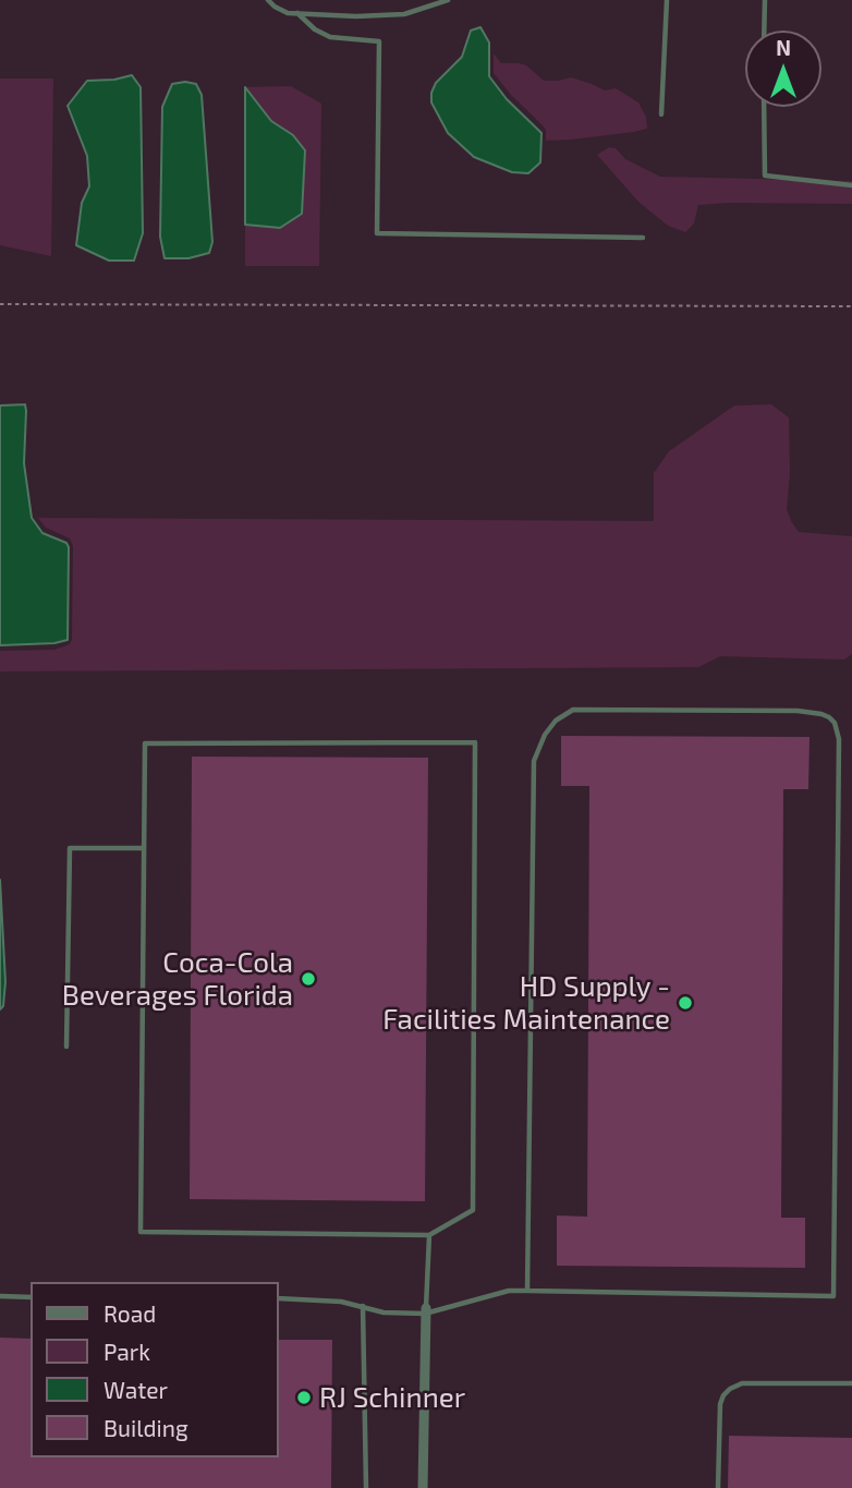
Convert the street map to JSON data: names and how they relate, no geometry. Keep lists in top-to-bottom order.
{
  "places": ["Coca-Cola Beverages Florida", "HD Supply - Facilities Maintenance", "RJ Schinner"],
  "legend": [
    "Road",
    "Park",
    "Water",
    "Building"
  ],
  "north": "top"
}
